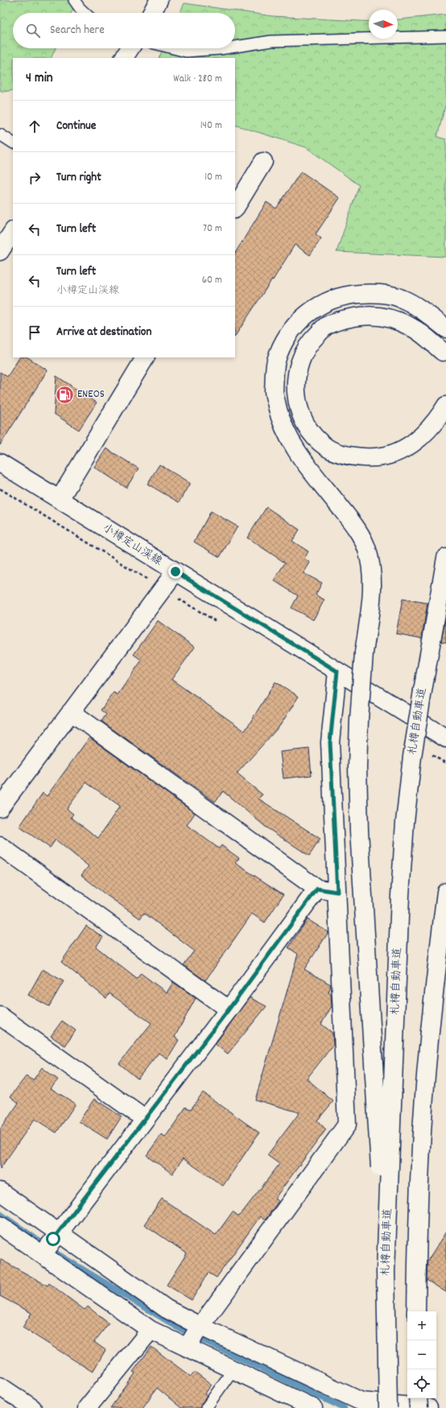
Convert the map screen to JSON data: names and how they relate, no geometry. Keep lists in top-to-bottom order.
{
  "streets": {
    "main road": ["小樽定山渓線", "札樽自動車道"]
  },
  "places": {
    "fuel station": ["ENEOS"]
  },
  "north": "right",
  "page": {
    "search": "Search here",
    "heading": ["4 min", "Walk · 280 m"],
    "list": [
      ["Continue", "140 m"],
      ["Turn right", "10 m"],
      ["Turn left", "70 m"],
      ["Turn left", "小樽定山渓線", "60 m"],
      "Arrive at destination"
    ],
    "map_buttons": ["+", "−"]
  }
}
